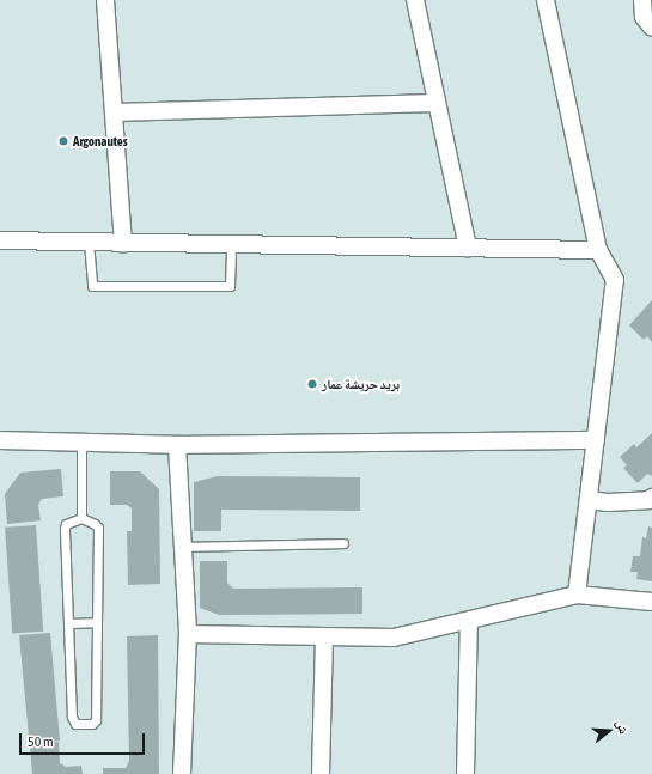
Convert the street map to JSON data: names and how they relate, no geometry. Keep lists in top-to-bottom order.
{
  "places": ["Argonautes", "بريد حريشة عمار"],
  "scale_bar": "50 m",
  "north": "right"
}
